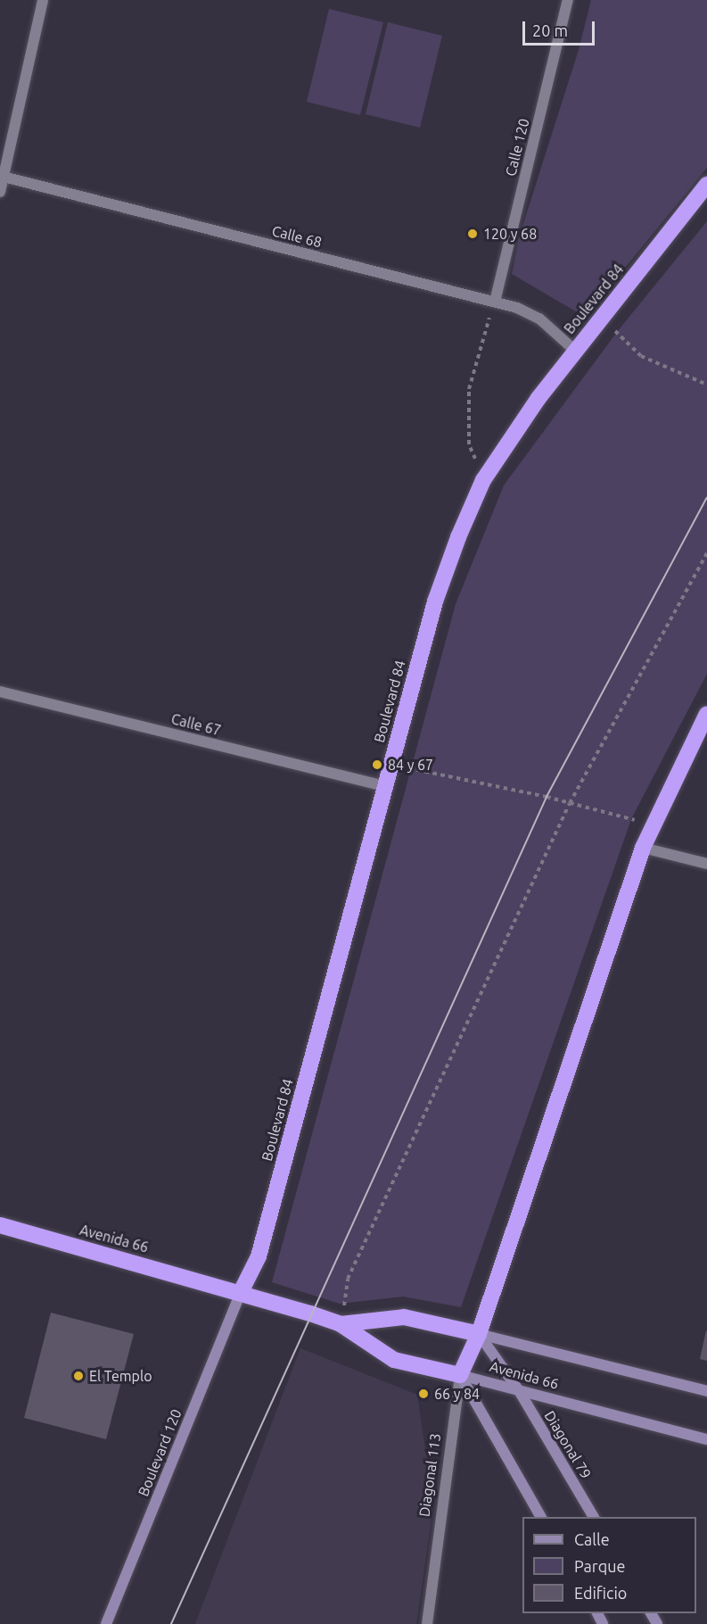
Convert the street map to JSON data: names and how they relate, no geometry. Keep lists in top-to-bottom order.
{
  "streets": {
    "highway": ["Boulevard 84", "Avenida 66", "Diagonal 113"],
    "main road": ["Diagonal 79", "Boulevard 120"],
    "street": ["Calle 120", "Calle 68", "Calle 67"]
  },
  "crossings": [
    ["Calle 120", "Calle 68"],
    ["Calle 68", "Boulevard 84"],
    ["Boulevard 84", "Calle 67"],
    ["Boulevard 84", "Avenida 66"],
    ["Boulevard 84", "Boulevard 120"],
    ["Avenida 66", "Diagonal 79"],
    ["Avenida 66", "Boulevard 120"],
    ["Avenida 66", "Diagonal 113"],
    ["Diagonal 79", "Diagonal 113"]
  ],
  "places": [
    "120 y 68",
    "84 y 67",
    "El Templo",
    "66 y 84"
  ],
  "legend": ["Calle", "Parque", "Edificio"],
  "scale_bar": "20 m"
}
